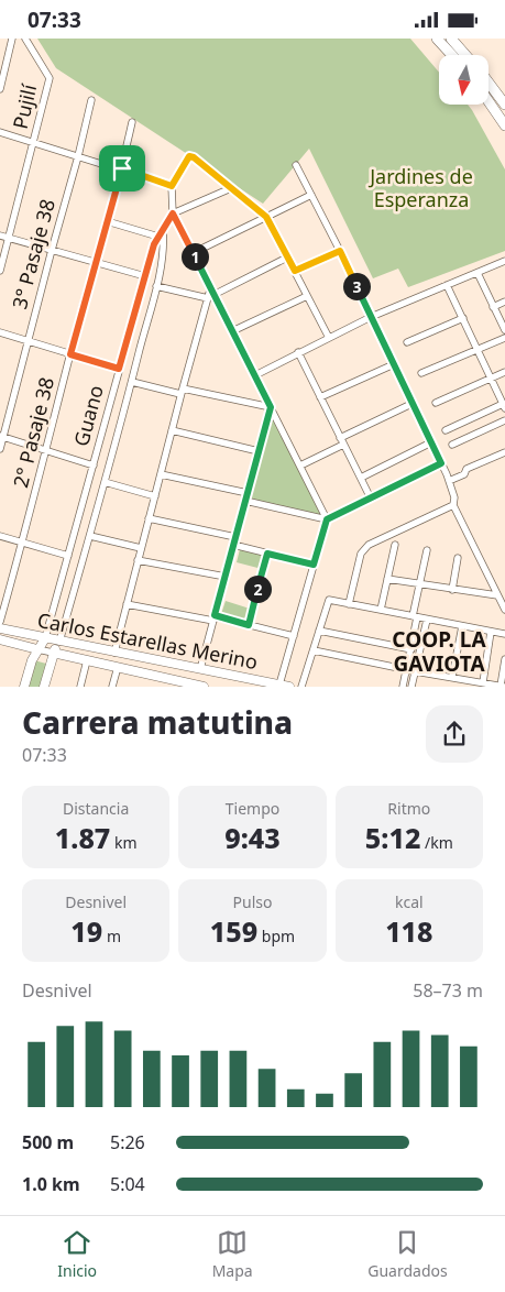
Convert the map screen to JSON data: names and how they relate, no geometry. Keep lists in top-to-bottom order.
{
  "streets": {
    "street": [
      "Pujilí",
      "3° Pasaje 38",
      "Guano",
      "2° Pasaje 38",
      "Carlos Estarellas Merino"
    ]
  },
  "crossings": [
    ["Guano", "Carlos Estarellas Merino"]
  ],
  "districts": ["COOP. LA GAVIOTA"],
  "parks": ["Jardines de Esperanza"],
  "north": "bottom",
  "page": {
    "status": "07:33",
    "pins": ["1", "3", "2"],
    "heading": ["Carrera matutina", "07:33"],
    "stats": [
      ["Distancia", "1.87 km"],
      ["Tiempo", "9:43"],
      ["Ritmo", "5:12 /km"],
      ["Desnivel", "19 m"],
      ["Pulso", "159 bpm"],
      ["kcal", "118"]
    ],
    "chart": ["Desnivel", "58–73 m"],
    "list": [
      {
        "name": "500 m",
        "note": "5:26"
      },
      {
        "name": "1.0 km",
        "note": "5:04"
      }
    ],
    "tabs": ["Inicio", "Mapa", "Guardados"]
  }
}
